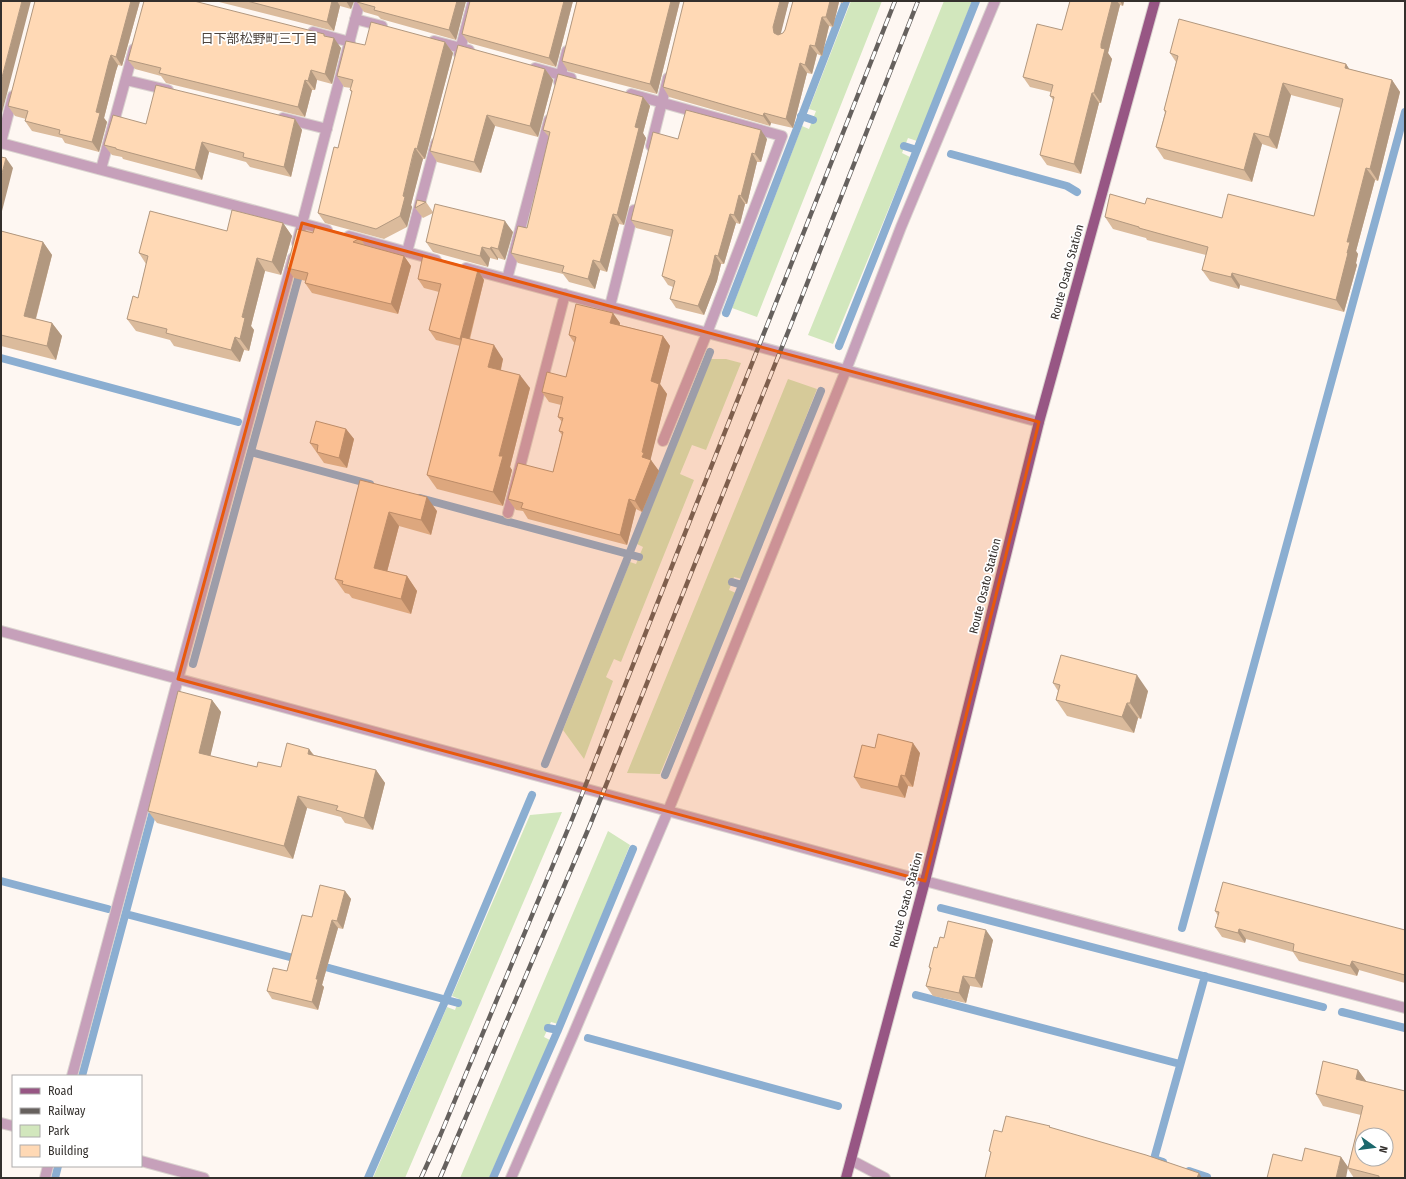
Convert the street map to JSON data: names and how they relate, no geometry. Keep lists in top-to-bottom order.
{
  "streets": {
    "main road": ["Route Osato Station"]
  },
  "districts": ["日下部松野町三丁目"],
  "legend": [
    "Road",
    "Railway",
    "Park",
    "Building"
  ],
  "north": "right"
}
